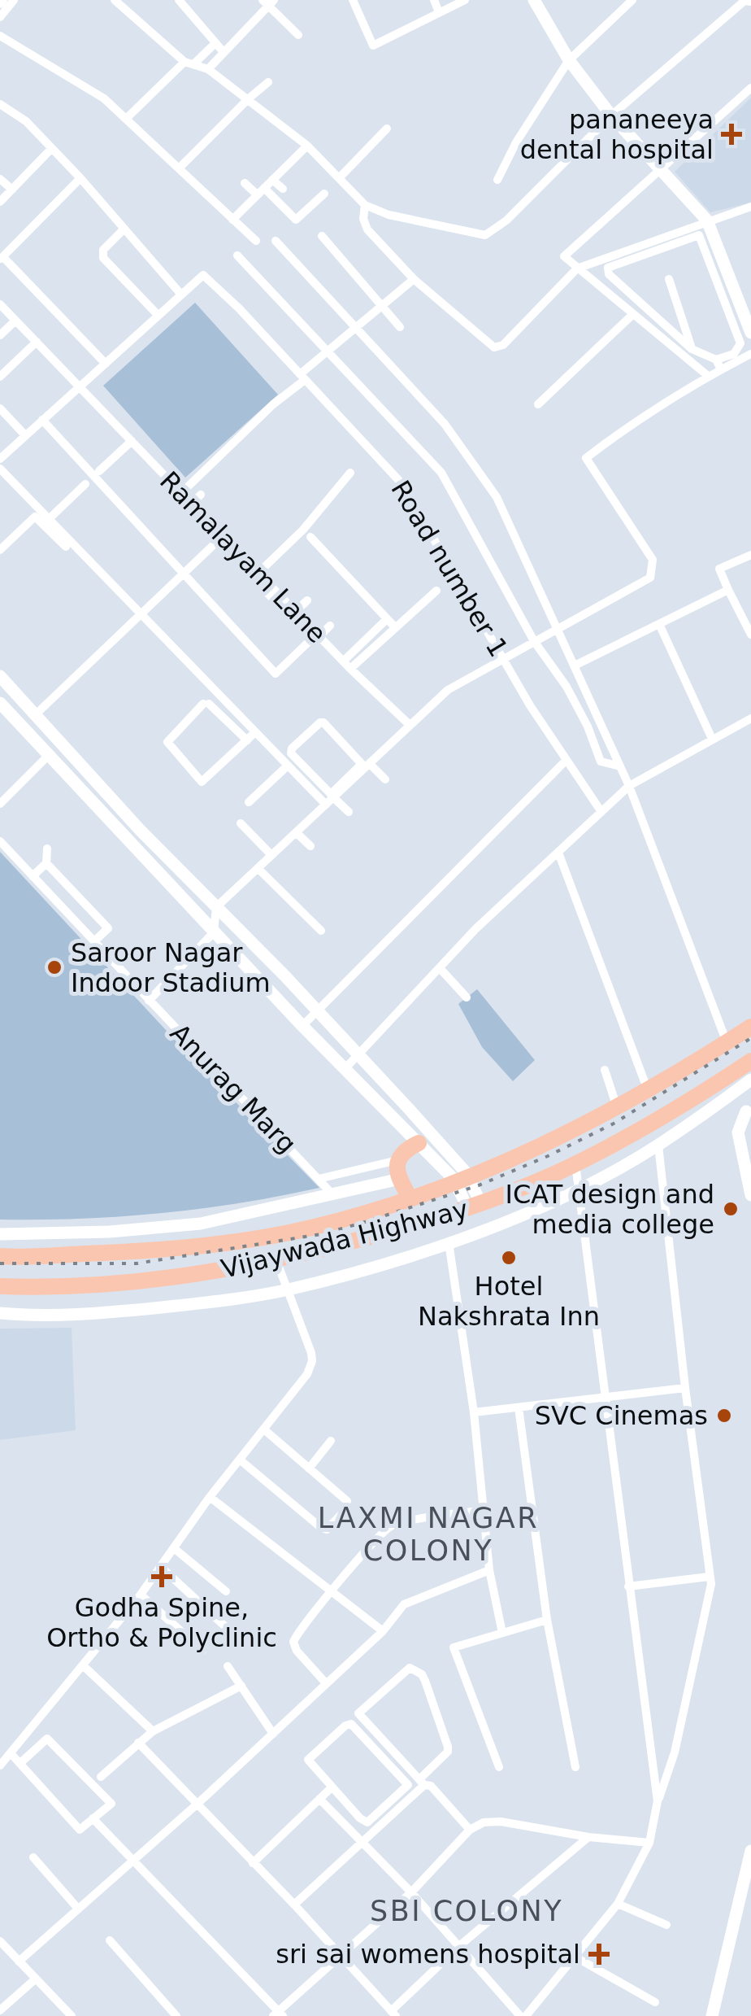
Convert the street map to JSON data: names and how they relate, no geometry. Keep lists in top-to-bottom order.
{
  "streets": {
    "highway": ["Vijaywada Highway"],
    "street": ["Ramalayam Lane", "Road number 1", "Anurag Marg"]
  },
  "districts": ["LAXMI NAGAR COLONY", "SBI COLONY"],
  "places": {
    "health": ["pananeeya dental hospital", "Godha Spine, Ortho & Polyclinic", "sri sai womens hospital"],
    "other": [
      "Saroor Nagar Indoor Stadium",
      "ICAT design and media college",
      "Hotel Nakshrata Inn",
      "SVC Cinemas"
    ]
  }
}
